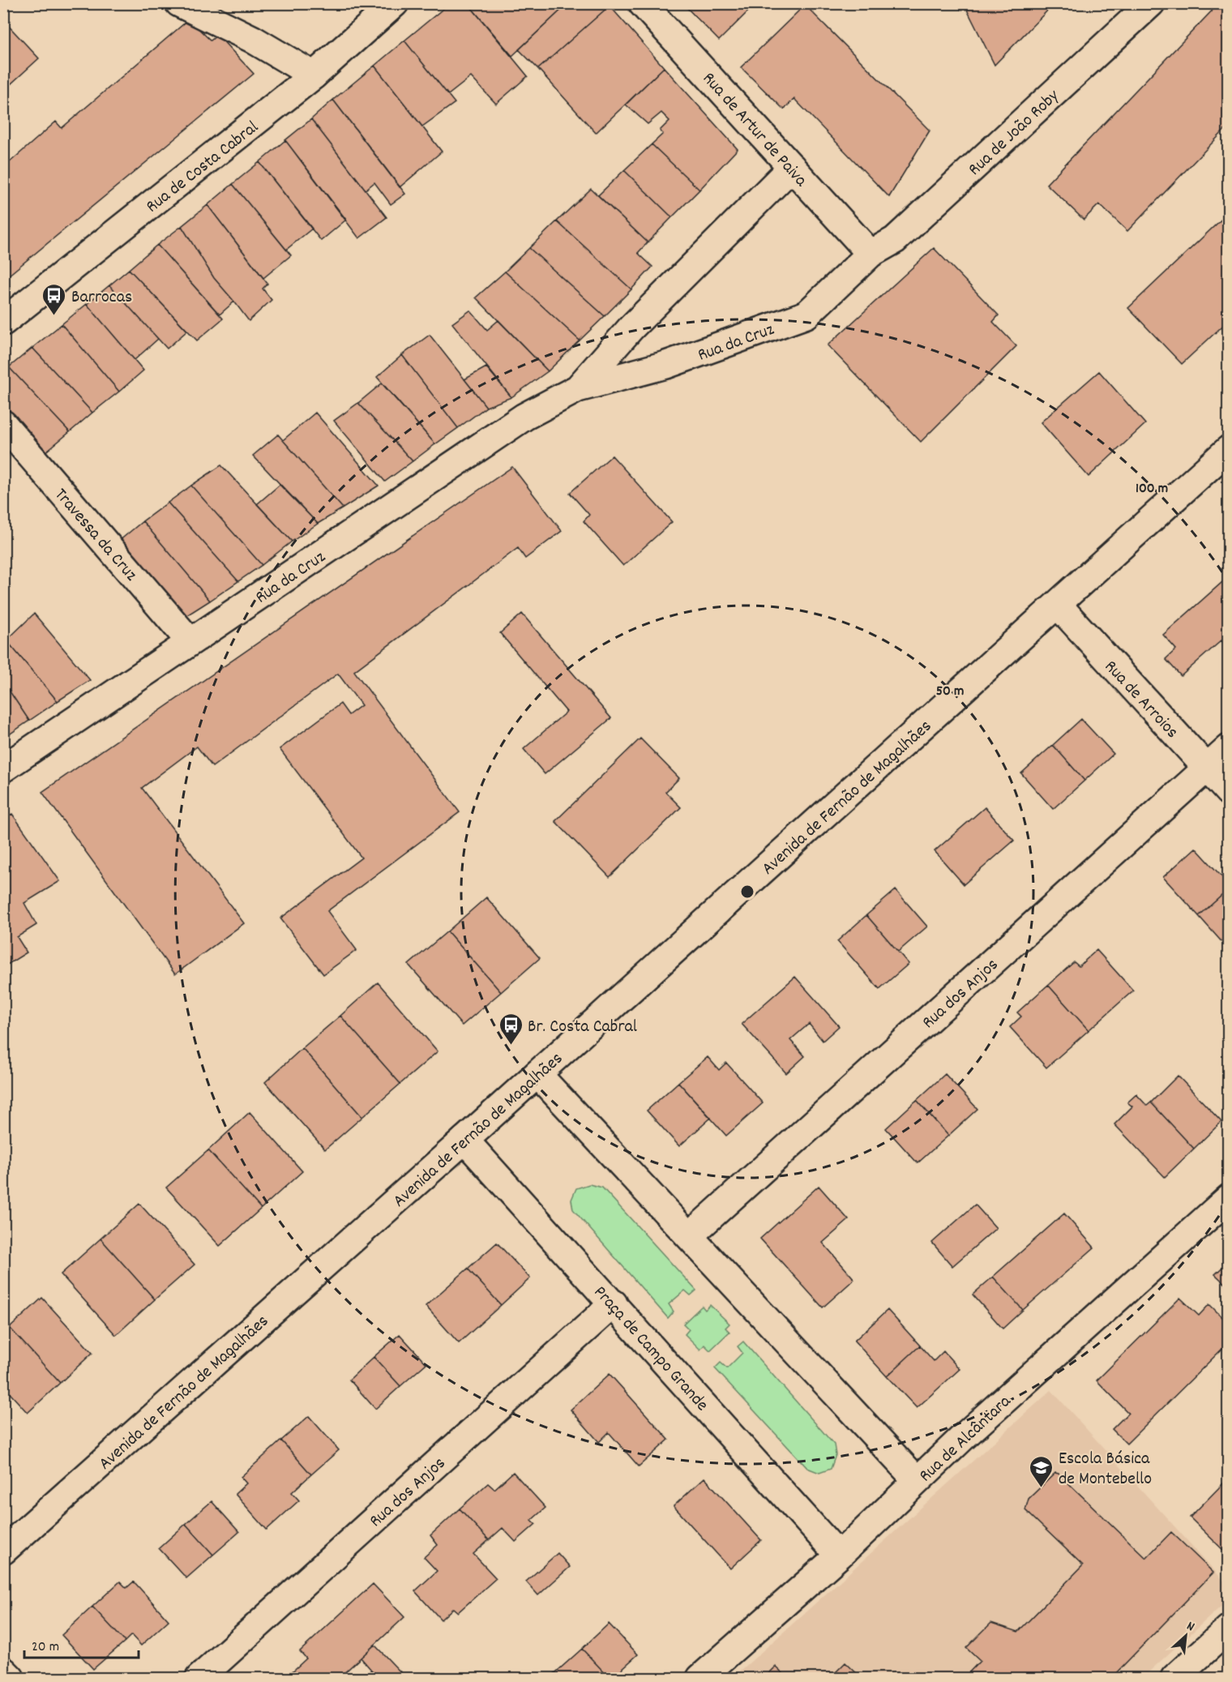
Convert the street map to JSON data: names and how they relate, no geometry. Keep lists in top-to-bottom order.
{
  "streets": {
    "street": [
      "Rua de Artur de Paiva",
      "Rua de João Roby",
      "Rua de Costa Cabral",
      "Rua da Cruz",
      "Travessa da Cruz",
      "Rua de Arroios",
      "Avenida de Fernão de Magalhães",
      "Rua dos Anjos",
      "Praça de Campo Grande",
      "Rua de Alcântara"
    ]
  },
  "crossings": [
    ["Rua de Artur de Paiva", "Rua de João Roby"],
    ["Rua de Artur de Paiva", "Rua da Cruz"],
    ["Rua de João Roby", "Rua da Cruz"],
    ["Rua da Cruz", "Travessa da Cruz"],
    ["Rua de Arroios", "Avenida de Fernão de Magalhães"],
    ["Rua de Arroios", "Rua dos Anjos"],
    ["Avenida de Fernão de Magalhães", "Praça de Campo Grande"],
    ["Rua dos Anjos", "Praça de Campo Grande"],
    ["Praça de Campo Grande", "Rua de Alcântara"]
  ],
  "places": {
    "bus stop": ["Barrocas", "Br. Costa Cabral"],
    "school or university": ["Escola Básica de Montebello"]
  },
  "scale_bar": "20 m",
  "north": "top right",
  "rings": ["100 m", "50 m"]
}
